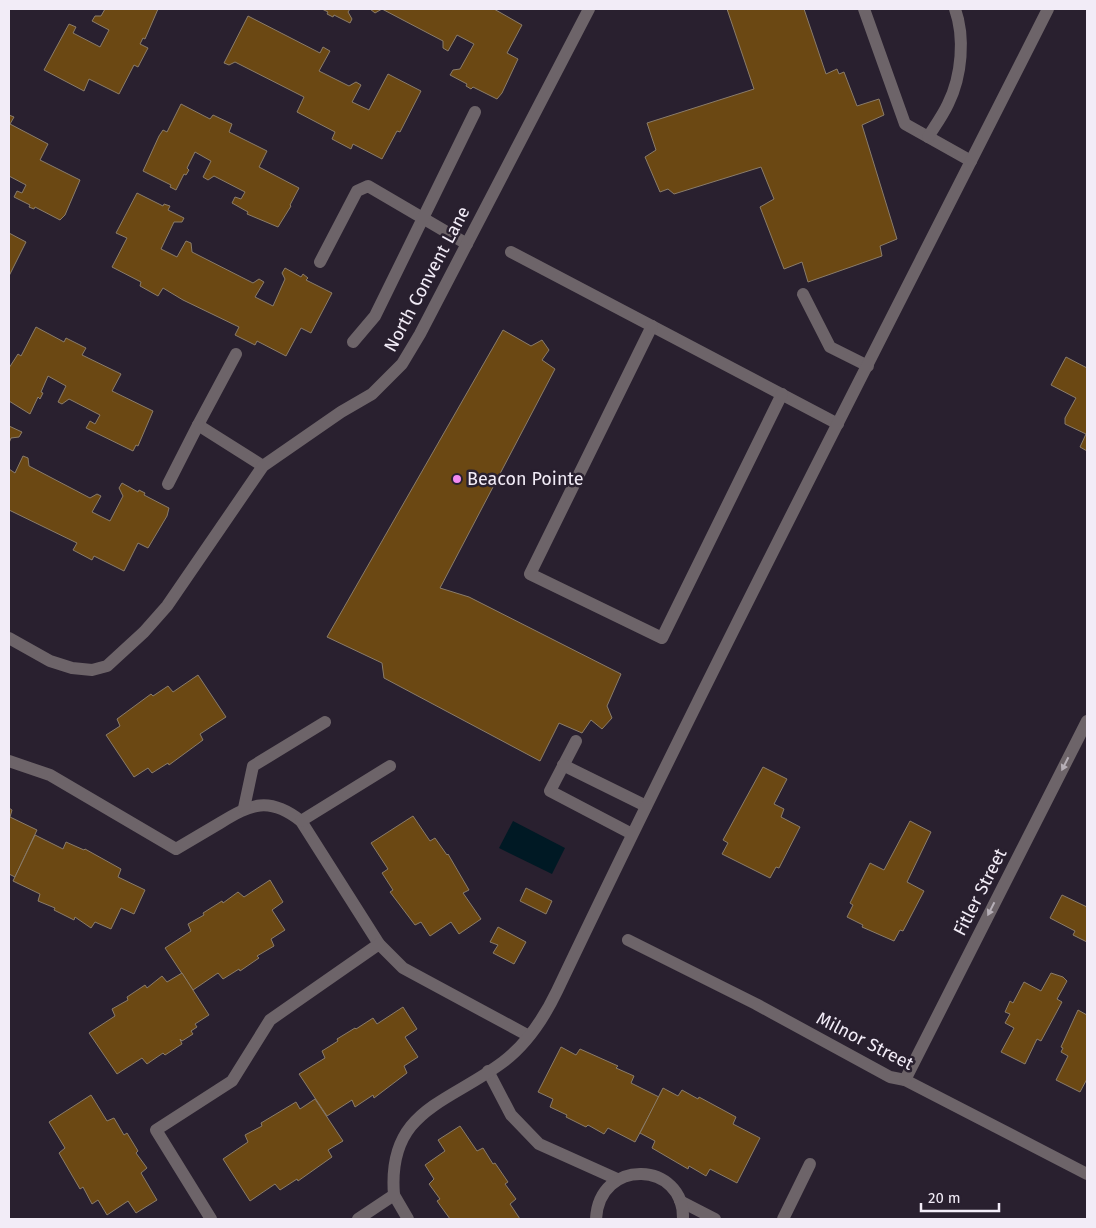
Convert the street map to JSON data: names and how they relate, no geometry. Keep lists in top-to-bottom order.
{
  "streets": {
    "street": ["North Convent Lane", "Fitler Street", "Milnor Street"]
  },
  "crossings": [
    ["Fitler Street", "Milnor Street"]
  ],
  "one_way": ["Fitler Street"],
  "places": ["Beacon Pointe"],
  "scale_bar": "20 m"
}
